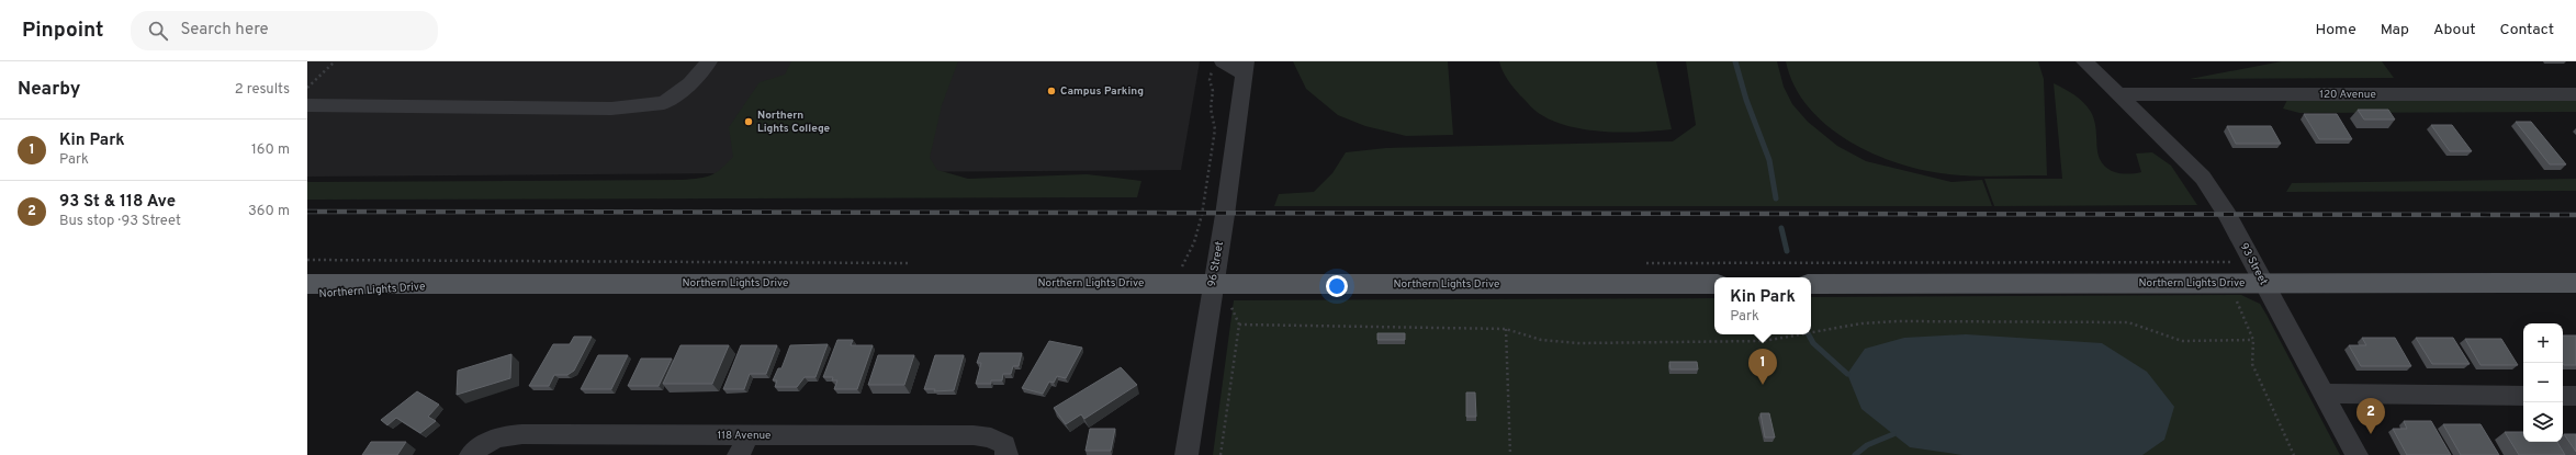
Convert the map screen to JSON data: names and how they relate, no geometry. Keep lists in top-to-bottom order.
{
  "streets": {
    "main road": ["Northern Lights Drive"],
    "street": [
      "120 Avenue",
      "96 Street",
      "93 Street",
      "118 Avenue"
    ]
  },
  "crossings": [
    ["120 Avenue", "93 Street"],
    ["96 Street", "Northern Lights Drive"],
    ["93 Street", "Northern Lights Drive"]
  ],
  "places": ["Campus Parking", "Northern Lights College"],
  "page": {
    "header": "Pinpoint",
    "search": "Search here",
    "nav": [
      "Home",
      "Map",
      "About",
      "Contact"
    ],
    "heading": ["Nearby", "2 results"],
    "list": [
      {
        "mark": "1",
        "name": "Kin Park",
        "note": "Park",
        "value": "160 m"
      },
      {
        "mark": "2",
        "name": "93 St & 118 Ave",
        "note": "Bus stop · 93 Street",
        "value": "360 m"
      }
    ],
    "popup": ["Kin Park", "Park"],
    "map_buttons": ["+", "−"],
    "pins": ["1", "2"]
  }
}
